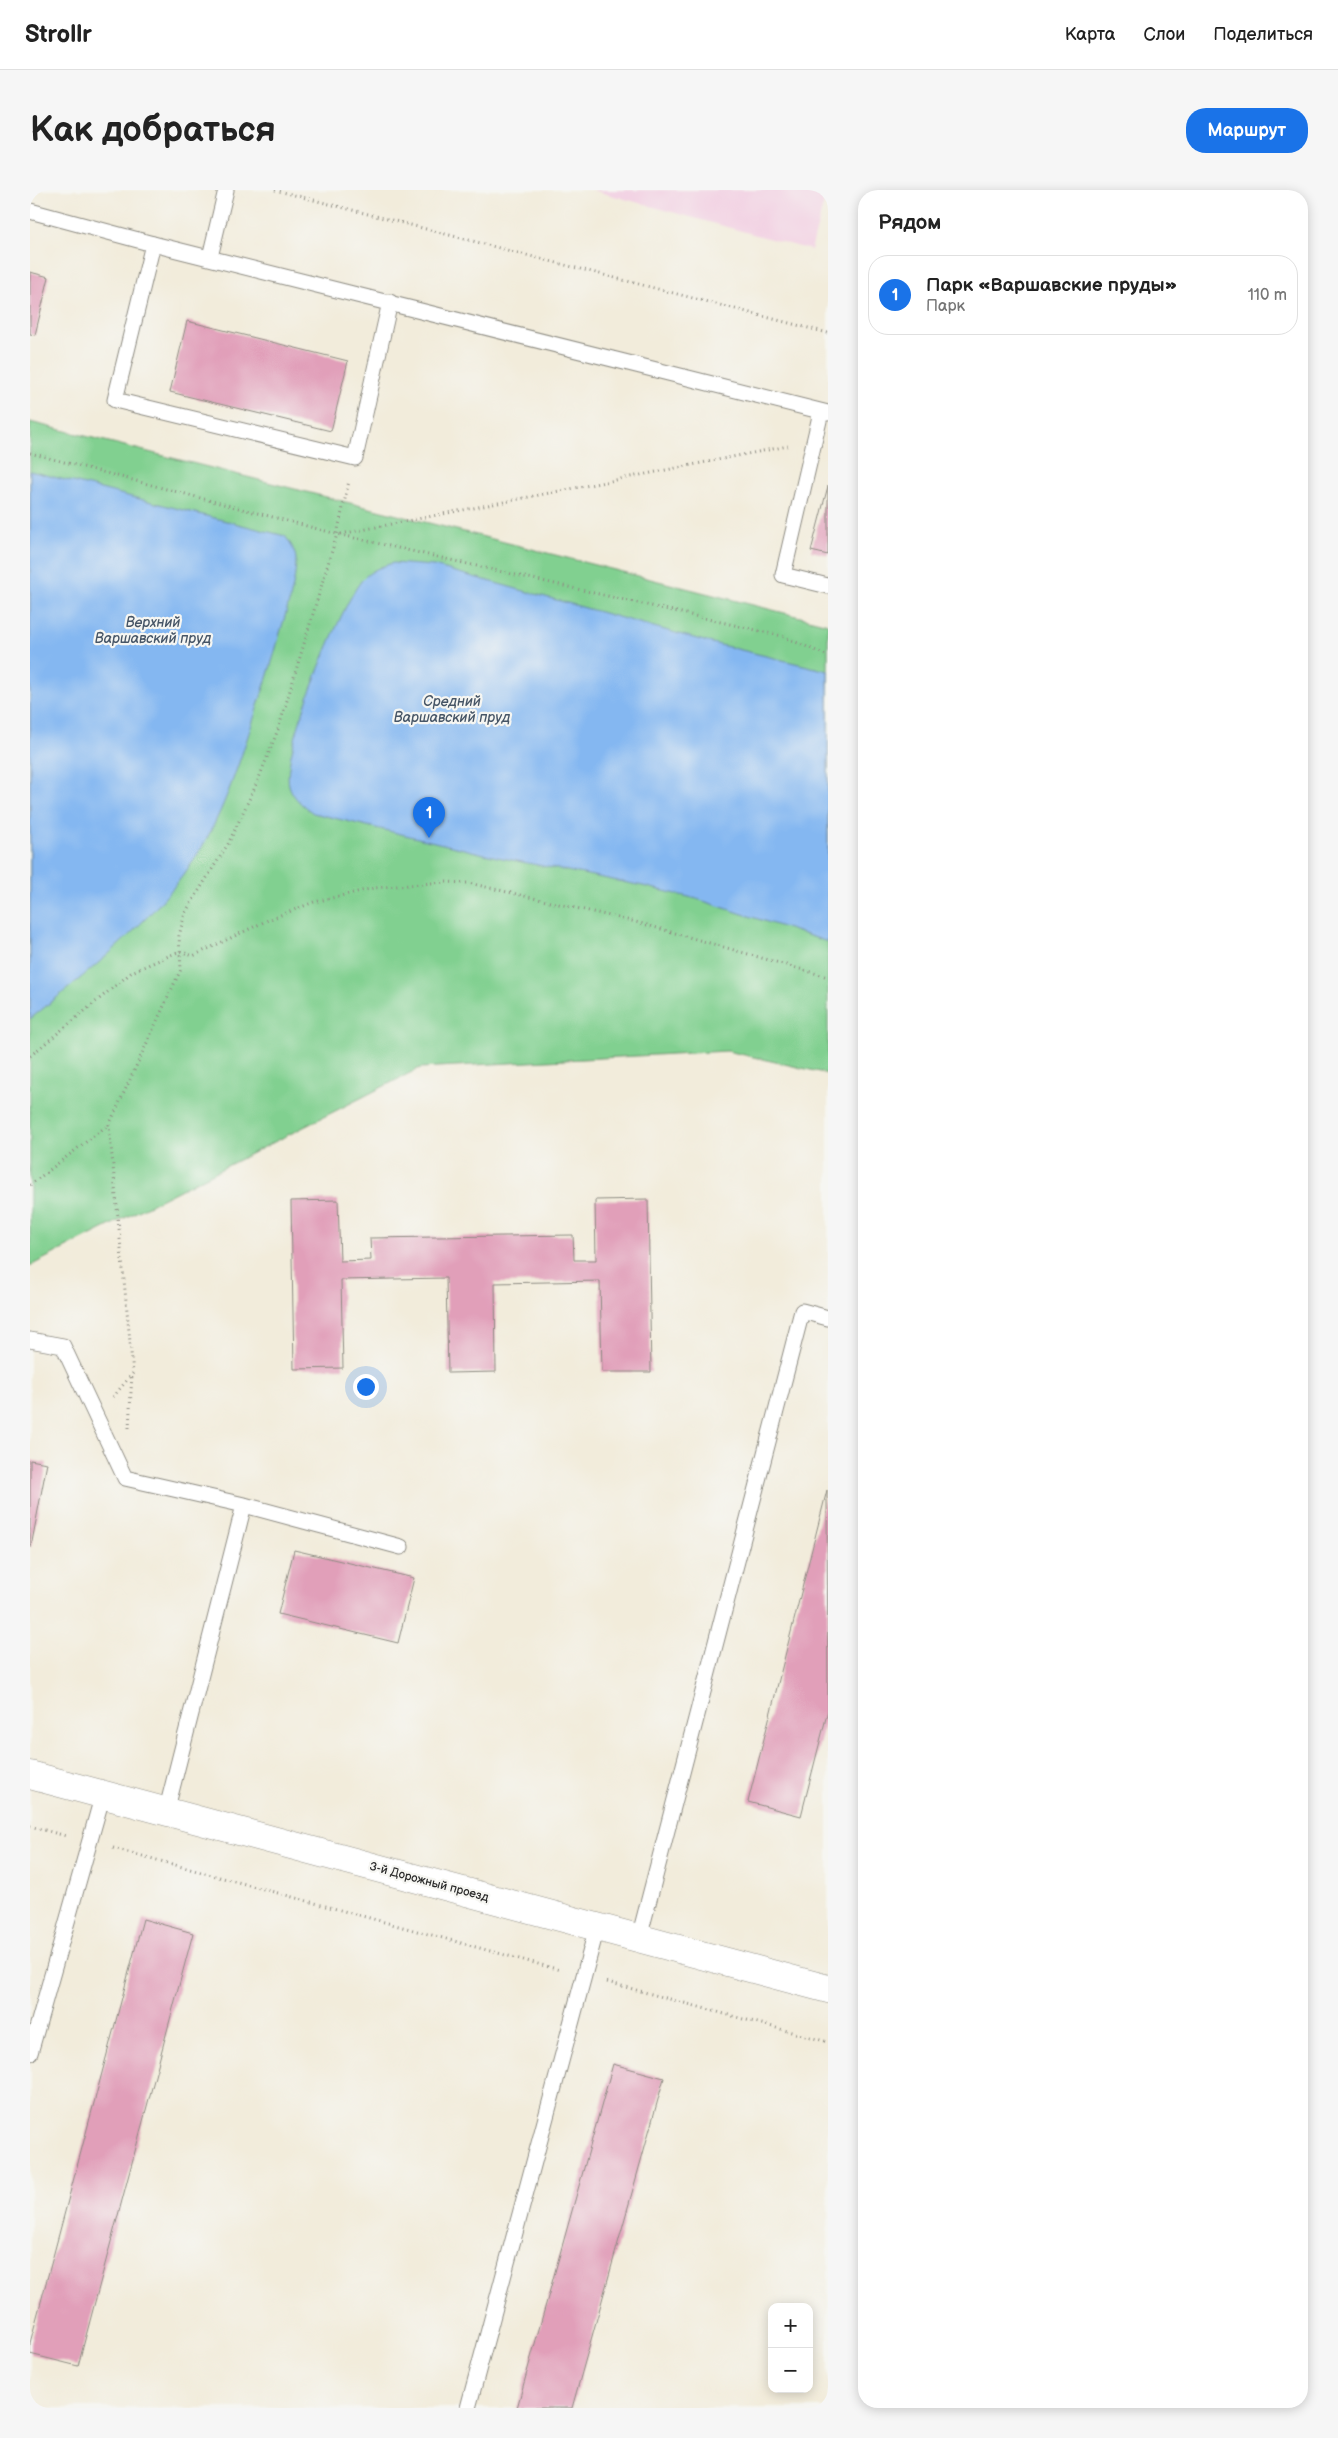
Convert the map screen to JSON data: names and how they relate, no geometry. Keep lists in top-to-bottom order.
{
  "streets": {
    "street": ["3-й Дорожный проезд"]
  },
  "water": ["Верхний Варшавский пруд", "Средний Варшавский пруд"],
  "page": {
    "header": "Strollr",
    "nav": ["Карта", "Слои", "Поделиться"],
    "buttons": "Маршрут",
    "title": "Как добраться",
    "heading": "Рядом",
    "list": [
      {
        "mark": "1",
        "name": "Парк «Варшавские пруды»",
        "note": "Парк",
        "value": "110 m"
      }
    ],
    "pins": "1",
    "map_buttons": ["+", "−"]
  }
}
